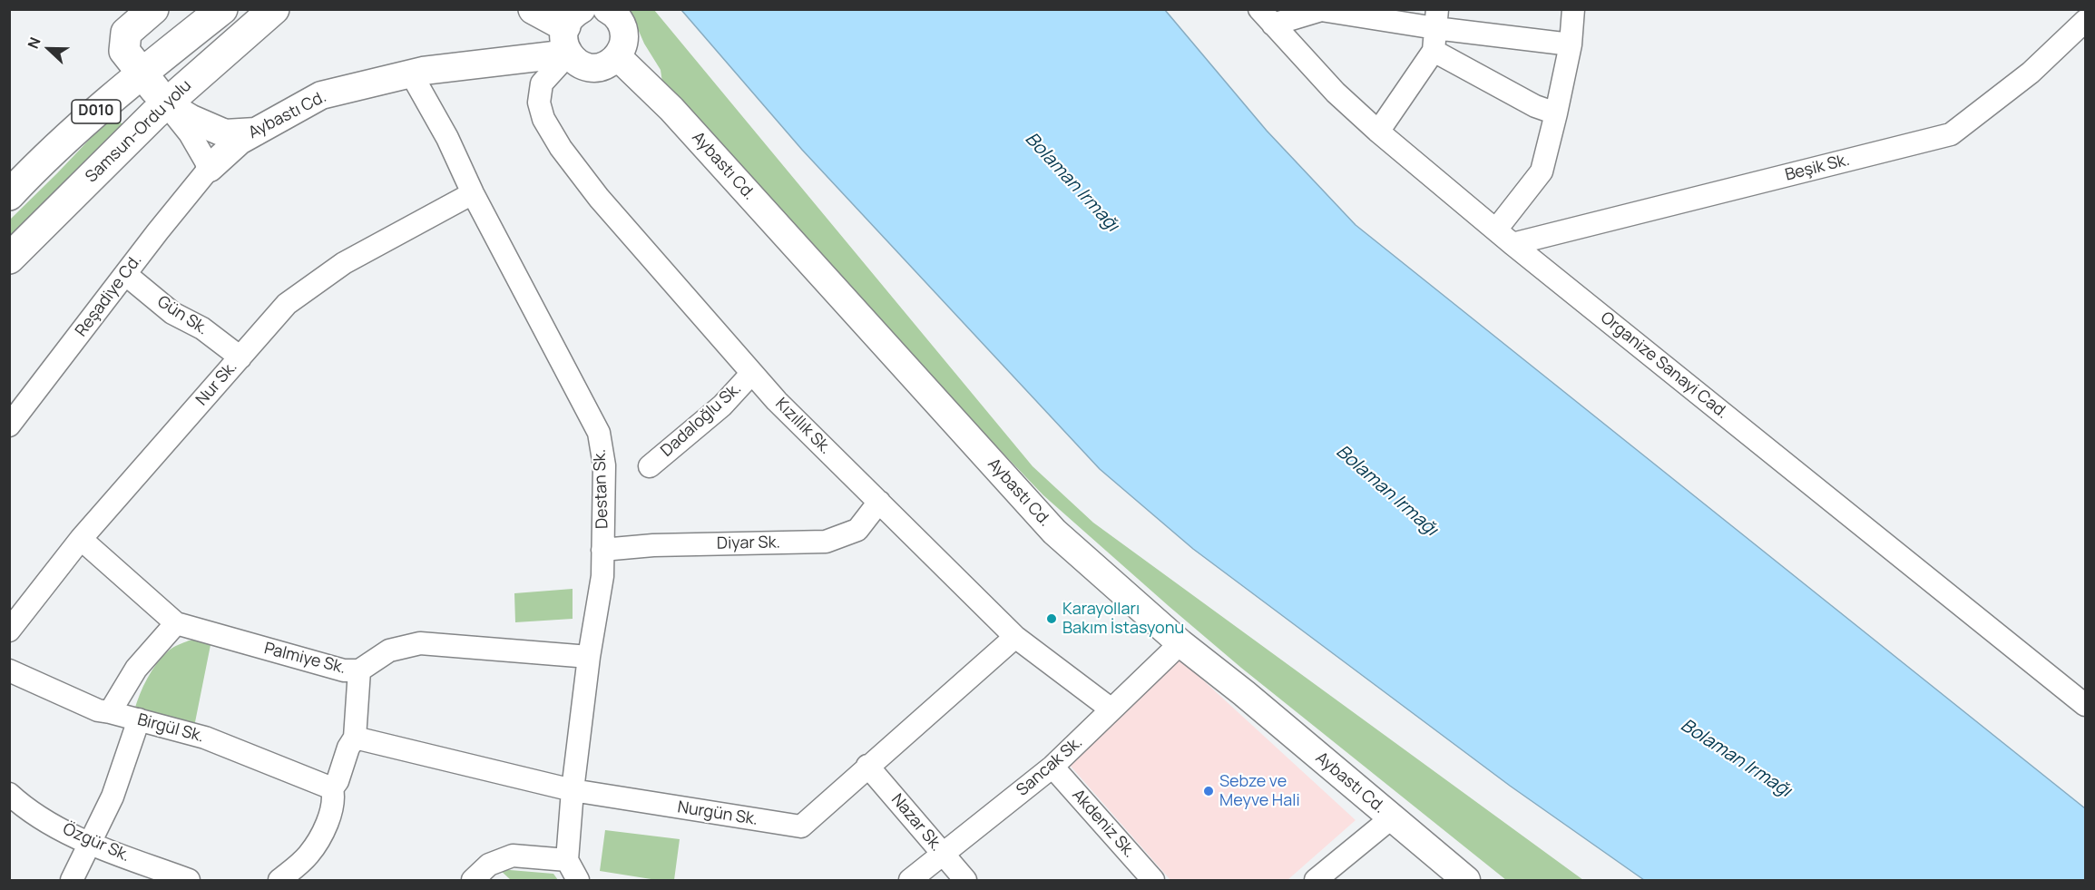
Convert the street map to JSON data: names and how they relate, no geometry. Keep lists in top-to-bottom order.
{
  "streets": {
    "highway": ["D010", "Samsun-Ordu yolu"],
    "main road": ["Aybastı Cd."],
    "street": [
      "Beşik Sk.",
      "Reşadiye Cd.",
      "Gün Sk.",
      "Organize Sanayi Cad.",
      "Nur Sk.",
      "Dadaloğlu Sk.",
      "Kızıllık Sk.",
      "Destan Sk.",
      "Diyar Sk.",
      "Palmiye Sk.",
      "Birgül Sk.",
      "Sancak Sk.",
      "Nurgün Sk.",
      "Nazar Sk.",
      "Akdeniz Sk.",
      "Özgür Sk."
    ]
  },
  "crossings": [
    ["Aybastı Cd.", "Reşadiye Cd."],
    ["Aybastı Cd.", "Kızıllık Sk."],
    ["Aybastı Cd.", "Destan Sk."],
    ["Aybastı Cd.", "Sancak Sk."],
    ["Beşik Sk.", "Organize Sanayi Cad."],
    ["Reşadiye Cd.", "Gün Sk."],
    ["Gün Sk.", "Nur Sk."],
    ["Nur Sk.", "Destan Sk."],
    ["Nur Sk.", "Palmiye Sk."],
    ["Dadaloğlu Sk.", "Kızıllık Sk."],
    ["Kızıllık Sk.", "Diyar Sk."],
    ["Kızıllık Sk.", "Sancak Sk."],
    ["Kızıllık Sk.", "Nurgün Sk."],
    ["Destan Sk.", "Diyar Sk."],
    ["Destan Sk.", "Palmiye Sk."],
    ["Destan Sk.", "Nurgün Sk."],
    ["Sancak Sk.", "Nazar Sk."],
    ["Sancak Sk.", "Akdeniz Sk."],
    ["Nurgün Sk.", "Nazar Sk."]
  ],
  "water": ["Bolaman Irmağı"],
  "places": ["Karayolları Bakım İstasyonu", "Sebze ve Meyve Hali"],
  "north": "left"
}
